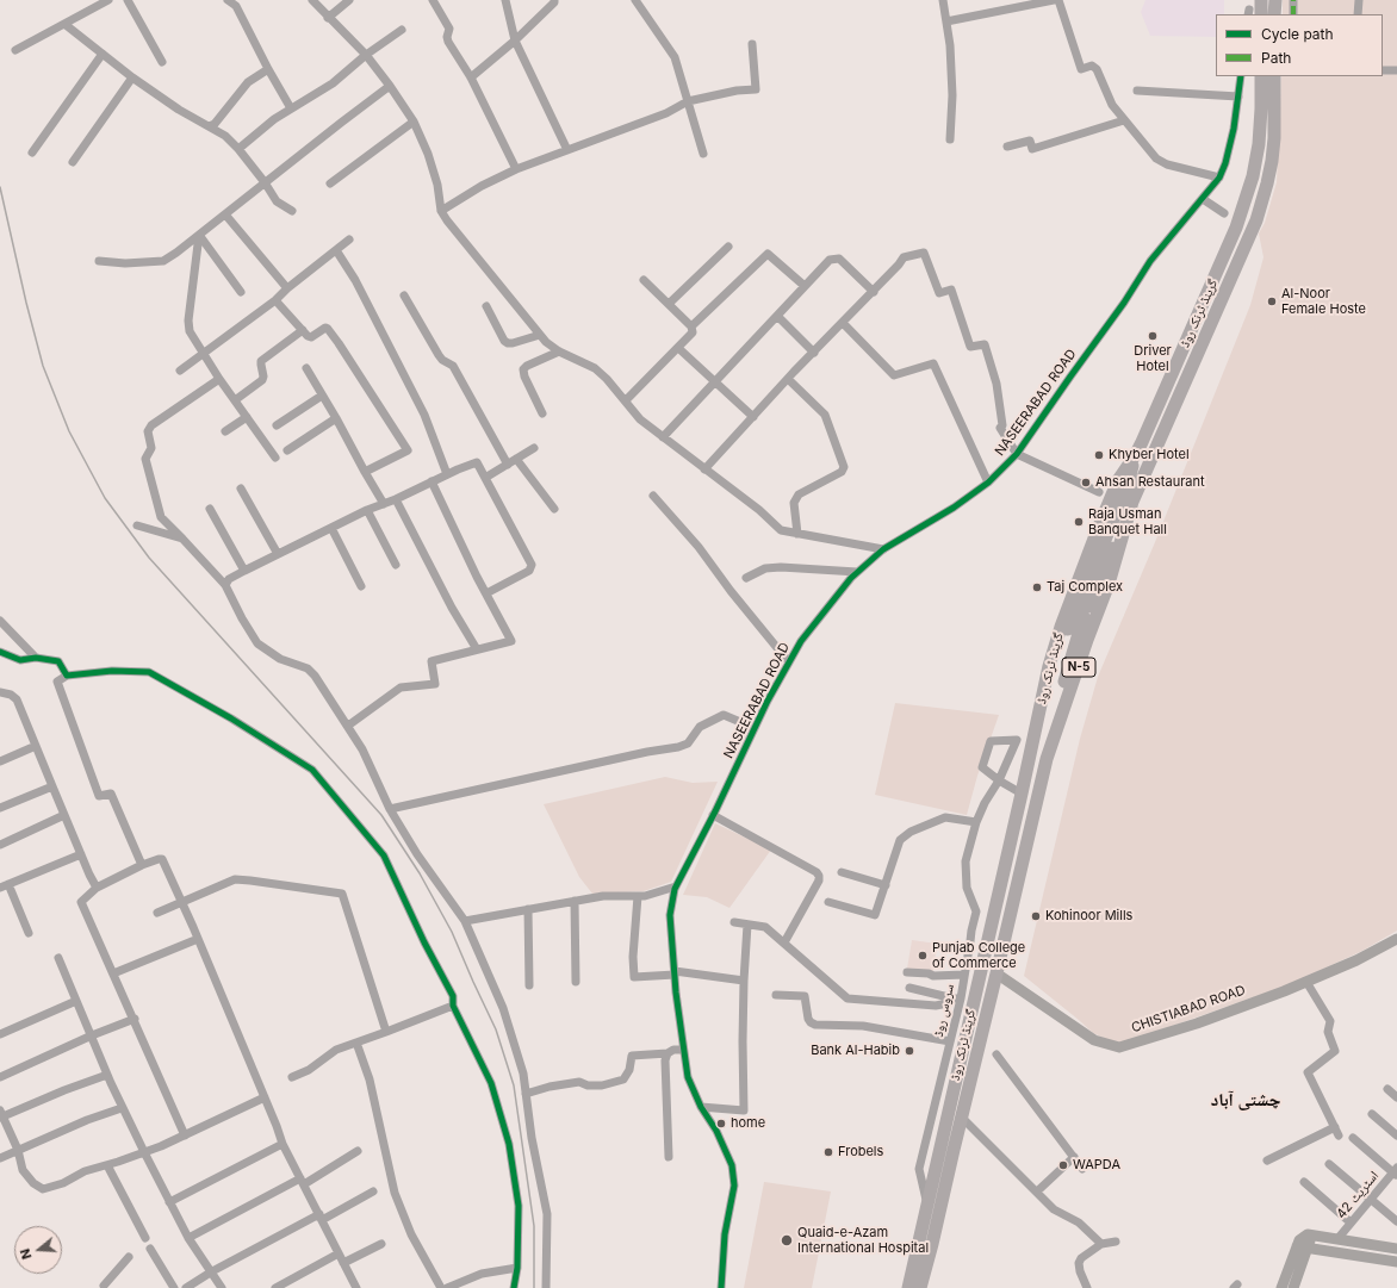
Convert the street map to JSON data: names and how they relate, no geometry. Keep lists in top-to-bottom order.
{
  "streets": {
    "highway": ["گرینڈ ٹرنک روڈ", "N-5"],
    "main road": ["CHISTIABAD ROAD"],
    "street": ["NASEERABAD ROAD", "سروس روڈ", "اسٹریٹ 42"]
  },
  "crossings": [
    ["گرینڈ ٹرنک روڈ", "CHISTIABAD ROAD"],
    ["گرینڈ ٹرنک روڈ", "سروس روڈ"]
  ],
  "districts": ["چشتی آباد"],
  "places": [
    "Al-Noor Female Hoste",
    "Driver Hotel",
    "Khyber Hotel",
    "Ahsan Restaurant",
    "Raja Usman Banquet Hall",
    "Taj Complex",
    "Kohinoor Mills",
    "Punjab College of Commerce",
    "Bank Al-Habib",
    "home",
    "Frobels",
    "WAPDA",
    "Quaid-e-Azam International Hospital"
  ],
  "legend": ["Cycle path", "Path"],
  "north": "left"
}
